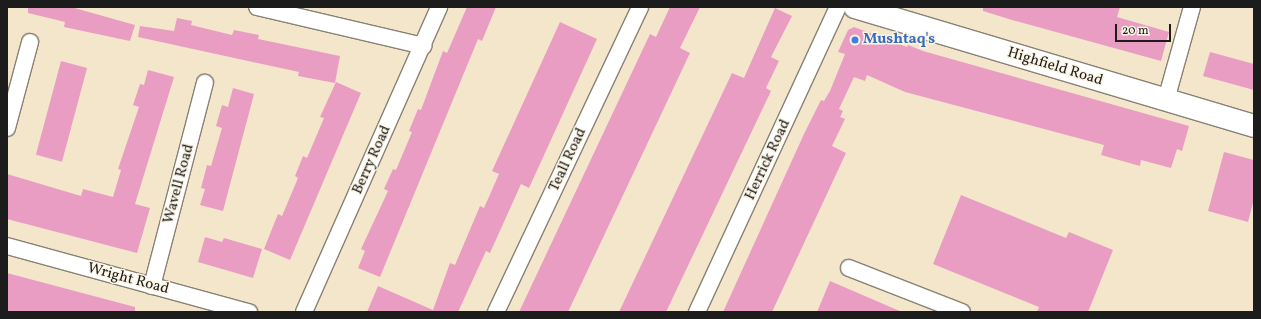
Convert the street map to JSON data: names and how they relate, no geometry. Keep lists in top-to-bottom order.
{
  "streets": {
    "main road": ["Highfield Road"],
    "street": [
      "Berry Road",
      "Teall Road",
      "Herrick Road",
      "Wavell Road",
      "Wright Road"
    ]
  },
  "crossings": [
    ["Wavell Road", "Wright Road"]
  ],
  "places": ["Mushtaq's"],
  "scale_bar": "20 m"
}
